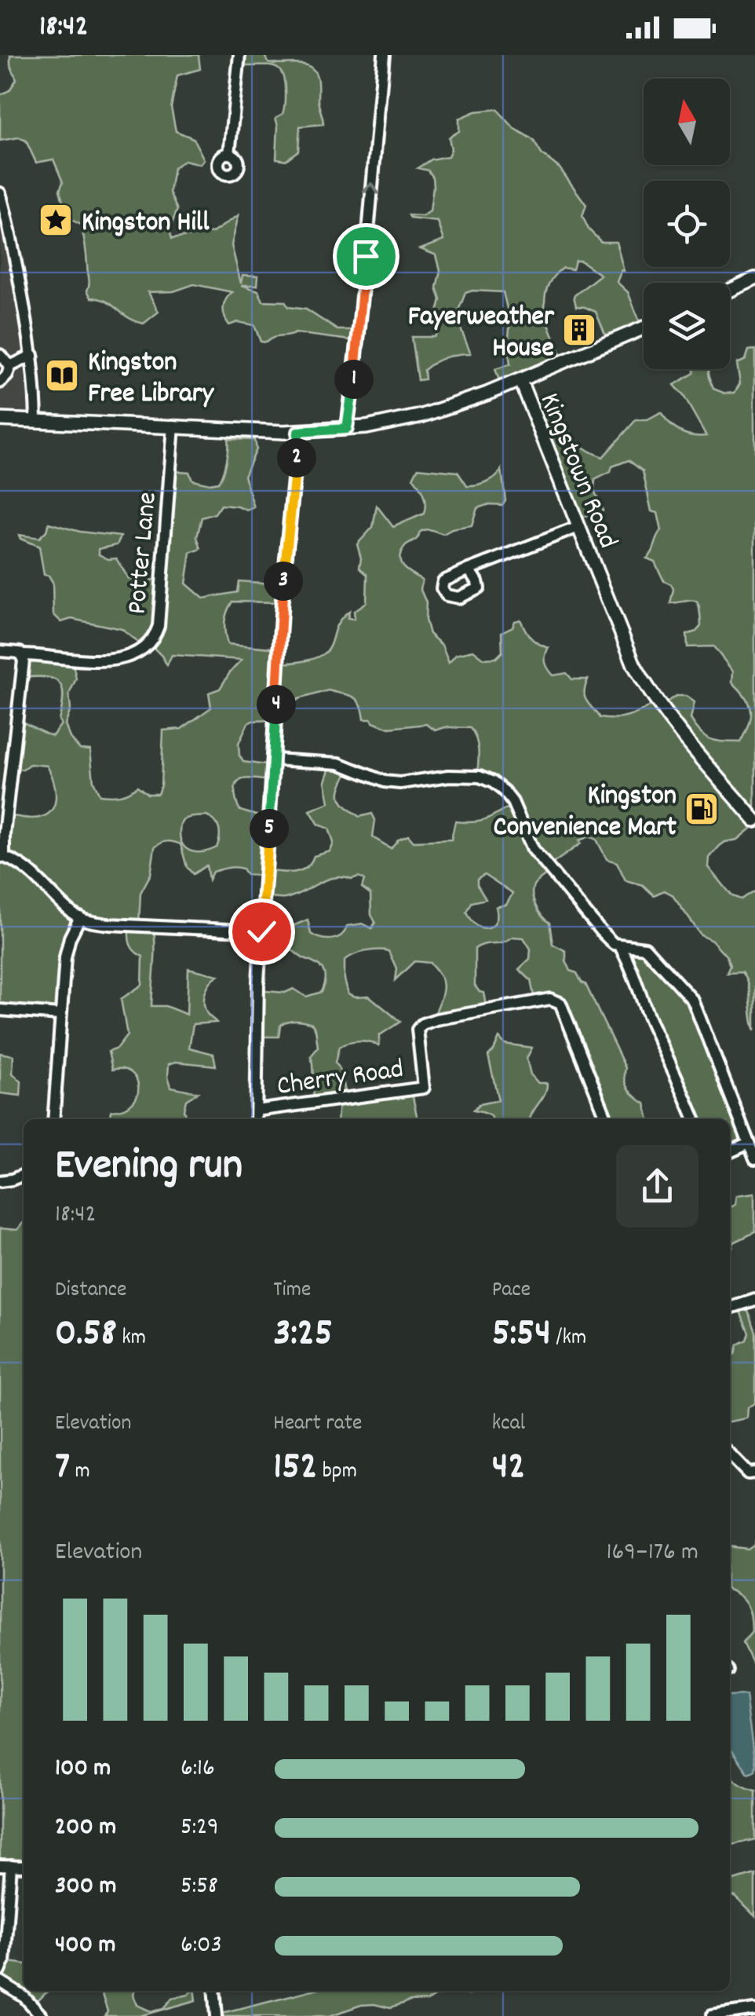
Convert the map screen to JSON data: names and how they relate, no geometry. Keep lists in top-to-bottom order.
{
  "streets": {
    "main road": ["Kingstown Road"],
    "street": ["Potter Lane", "Cherry Road"]
  },
  "crossings": [
    ["Kingstown Road", "Potter Lane"]
  ],
  "places": {
    "place": ["Kingston Hill"],
    "building": ["Fayerweather House"],
    "library": ["Kingston Free Library"],
    "fuel station": ["Kingston Convenience Mart"]
  },
  "north": "top",
  "page": {
    "status": "18:42",
    "pins": [
      "1",
      "2",
      "3",
      "4",
      "5"
    ],
    "heading": ["Evening run", "18:42"],
    "stats": [
      ["Distance", "0.58 km"],
      ["Time", "3:25"],
      ["Pace", "5:54 /km"],
      ["Elevation", "7 m"],
      ["Heart rate", "152 bpm"],
      ["kcal", "42"]
    ],
    "chart": ["Elevation", "169–176 m"],
    "list": [
      {
        "name": "100 m",
        "note": "6:16"
      },
      {
        "name": "200 m",
        "note": "5:29"
      },
      {
        "name": "300 m",
        "note": "5:58"
      },
      {
        "name": "400 m",
        "note": "6:03"
      }
    ]
  }
}
